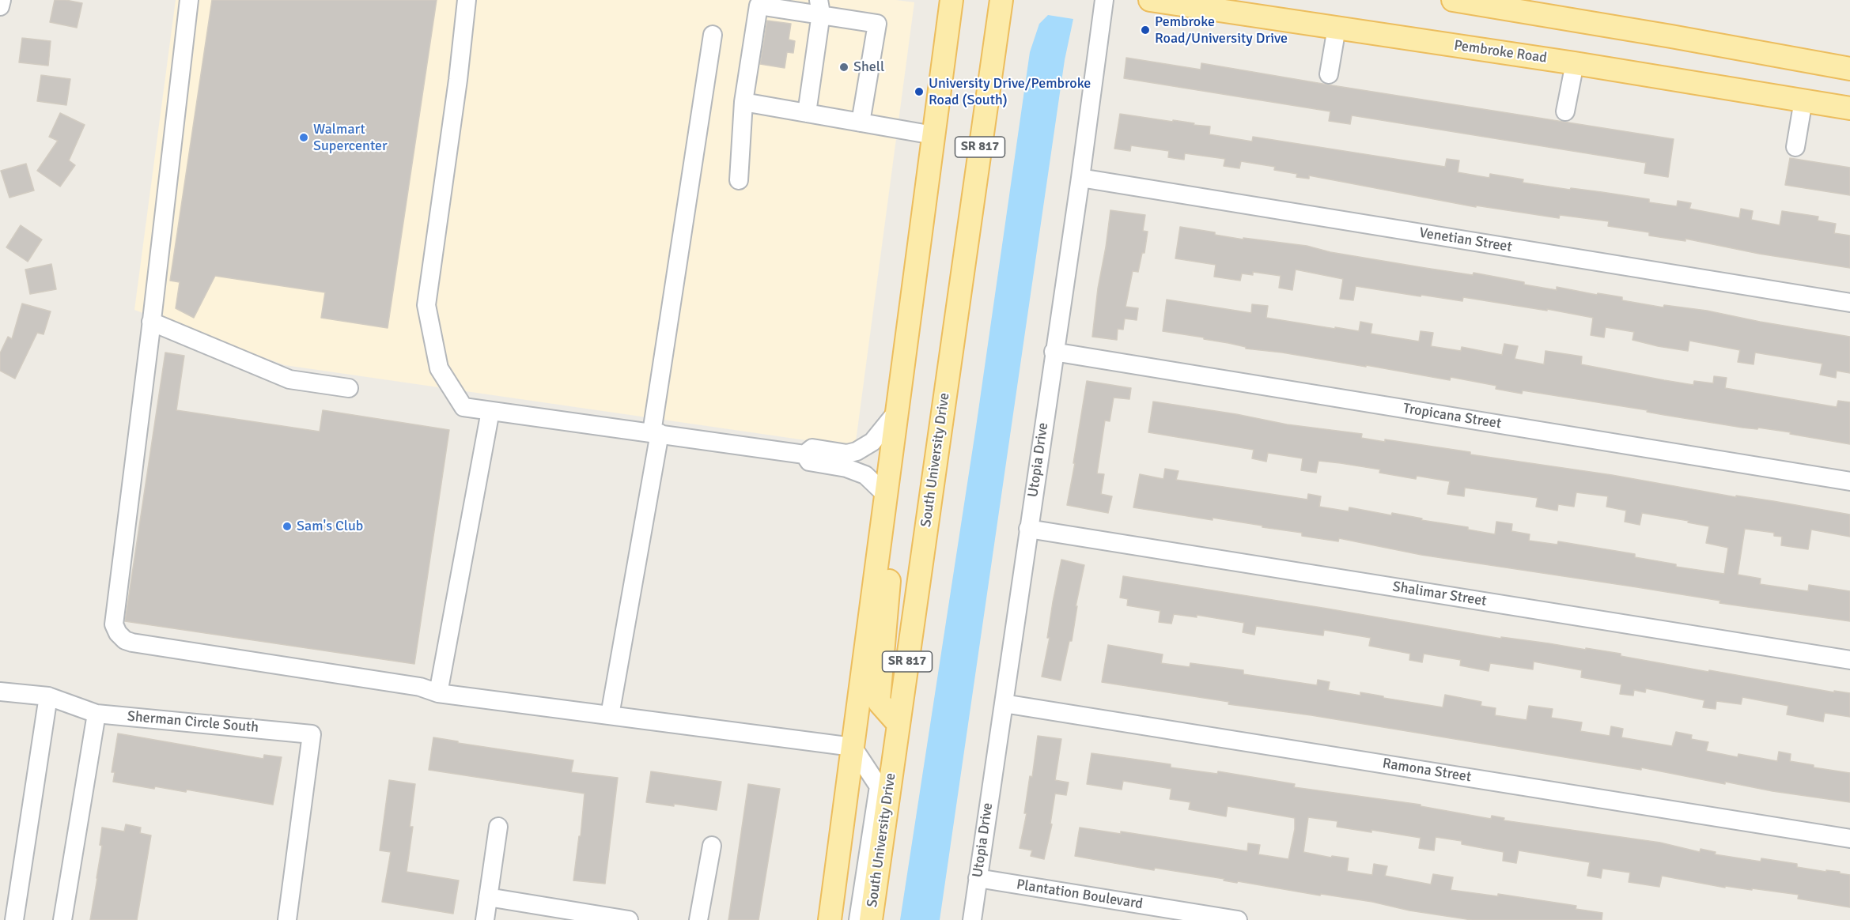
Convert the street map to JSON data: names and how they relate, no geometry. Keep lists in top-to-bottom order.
{
  "streets": {
    "main road": ["Pembroke Road", "SR 817", "South University Drive"],
    "street": [
      "Venetian Street",
      "Tropicana Street",
      "Utopia Drive",
      "Shalimar Street",
      "Sherman Circle South",
      "Ramona Street",
      "Plantation Boulevard"
    ]
  },
  "crossings": [
    ["Venetian Street", "Utopia Drive"],
    ["Tropicana Street", "Utopia Drive"],
    ["Utopia Drive", "Shalimar Street"],
    ["Utopia Drive", "Ramona Street"],
    ["Utopia Drive", "Plantation Boulevard"]
  ],
  "places": [
    "Pembroke Road/University Drive",
    "Shell",
    "University Drive/Pembroke Road (South)",
    "Walmart Supercenter",
    "Sam's Club"
  ]
}
